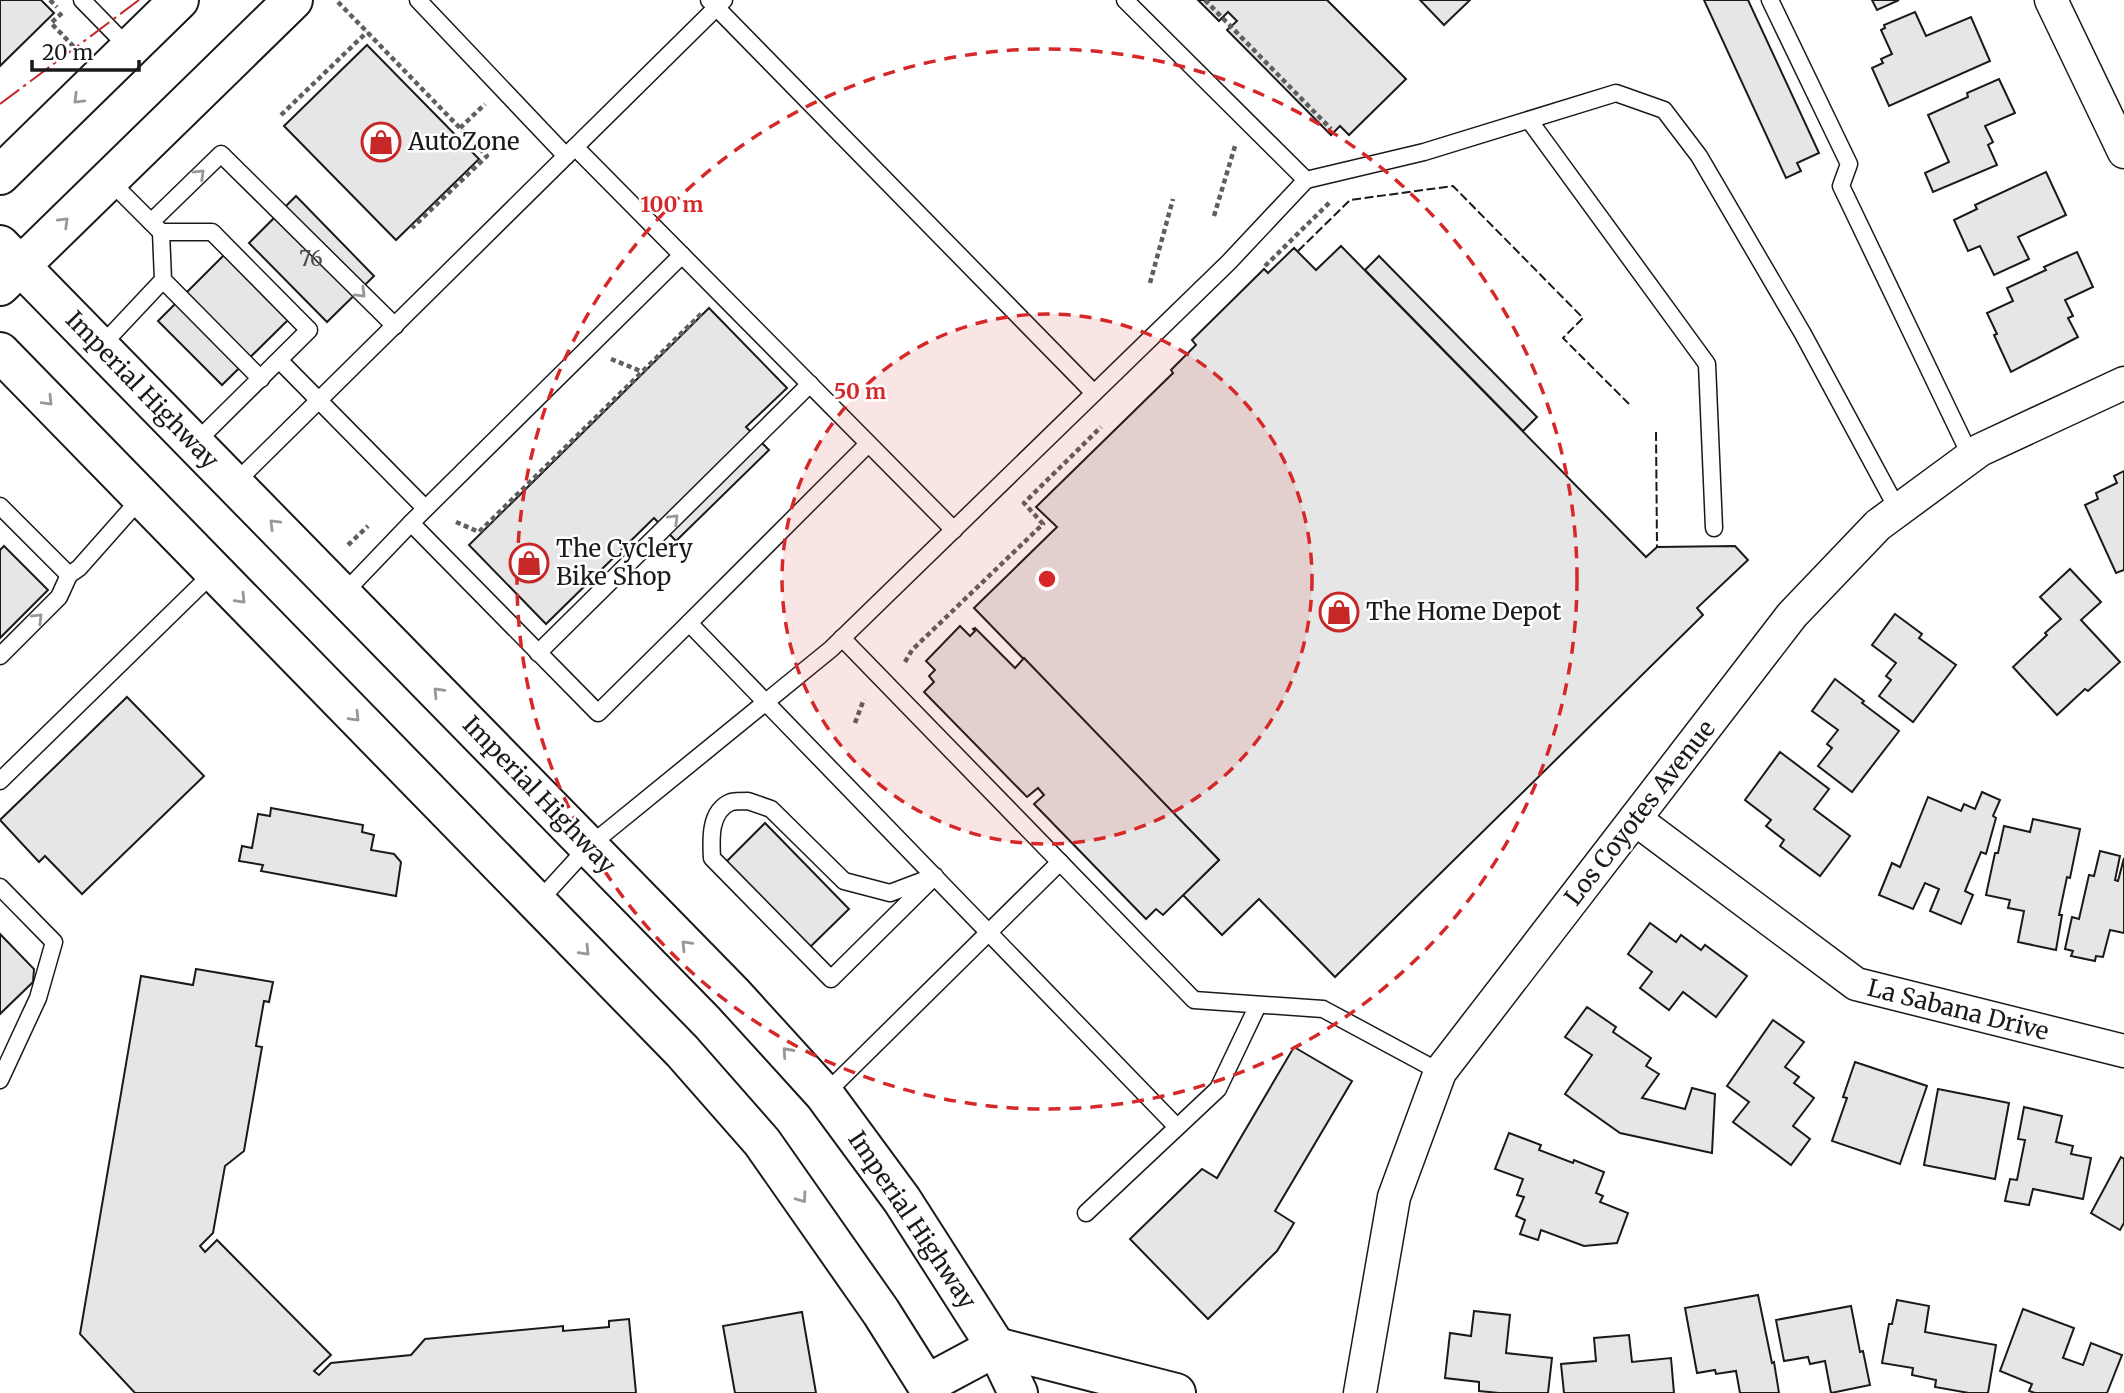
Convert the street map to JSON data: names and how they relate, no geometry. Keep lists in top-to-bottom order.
{
  "streets": {
    "main road": ["Imperial Highway"],
    "street": ["Los Coyotes Avenue", "La Sabana Drive"]
  },
  "crossings": [
    ["Los Coyotes Avenue", "La Sabana Drive"]
  ],
  "places": {
    "shop": ["AutoZone", "The Cyclery Bike Shop", "The Home Depot"]
  },
  "house_numbers": ["76"],
  "scale_bar": "20 m",
  "rings": ["100 m", "50 m"]
}
